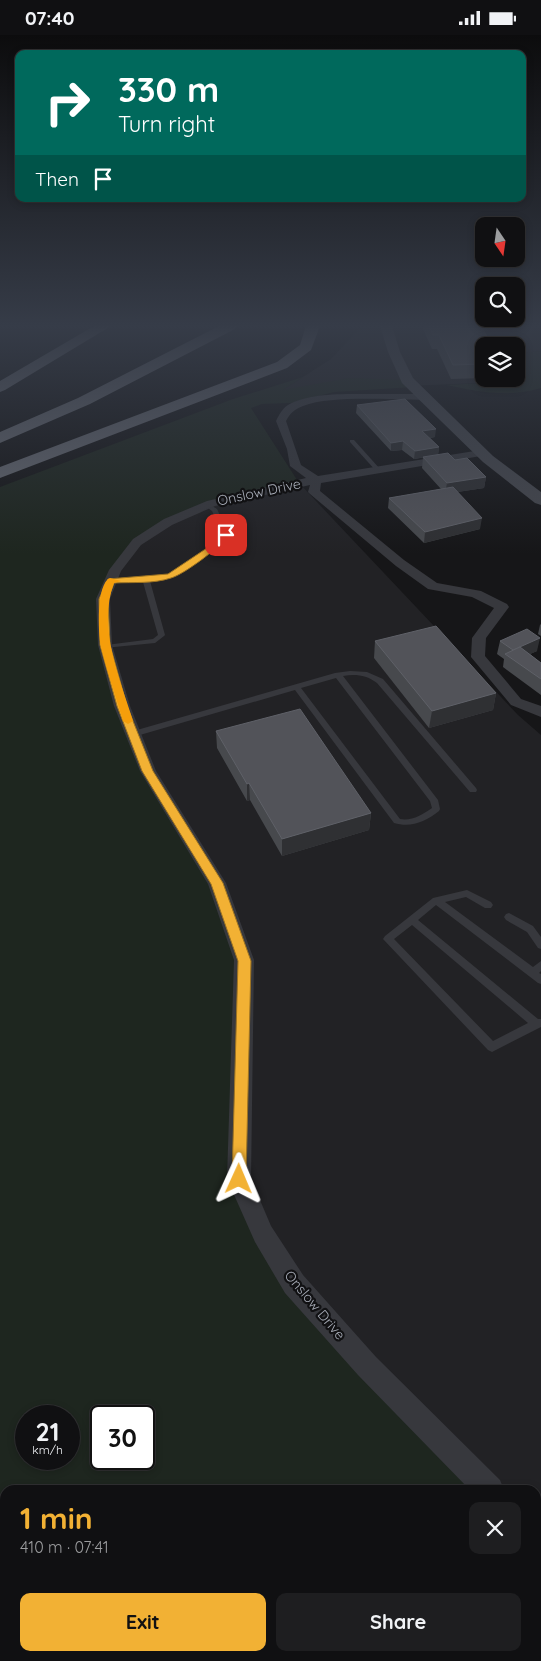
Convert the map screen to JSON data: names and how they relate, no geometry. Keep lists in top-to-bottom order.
{
  "streets": {
    "street": ["Onslow Drive"]
  },
  "north": "bottom",
  "page": {
    "status": "07:40",
    "turn": ["330 m", "Turn right"],
    "then": "Then",
    "speed": "21 km/h",
    "limit": "30",
    "heading": ["1 min", "410 m · 07:41"],
    "buttons": ["Exit", "Share"]
  }
}
